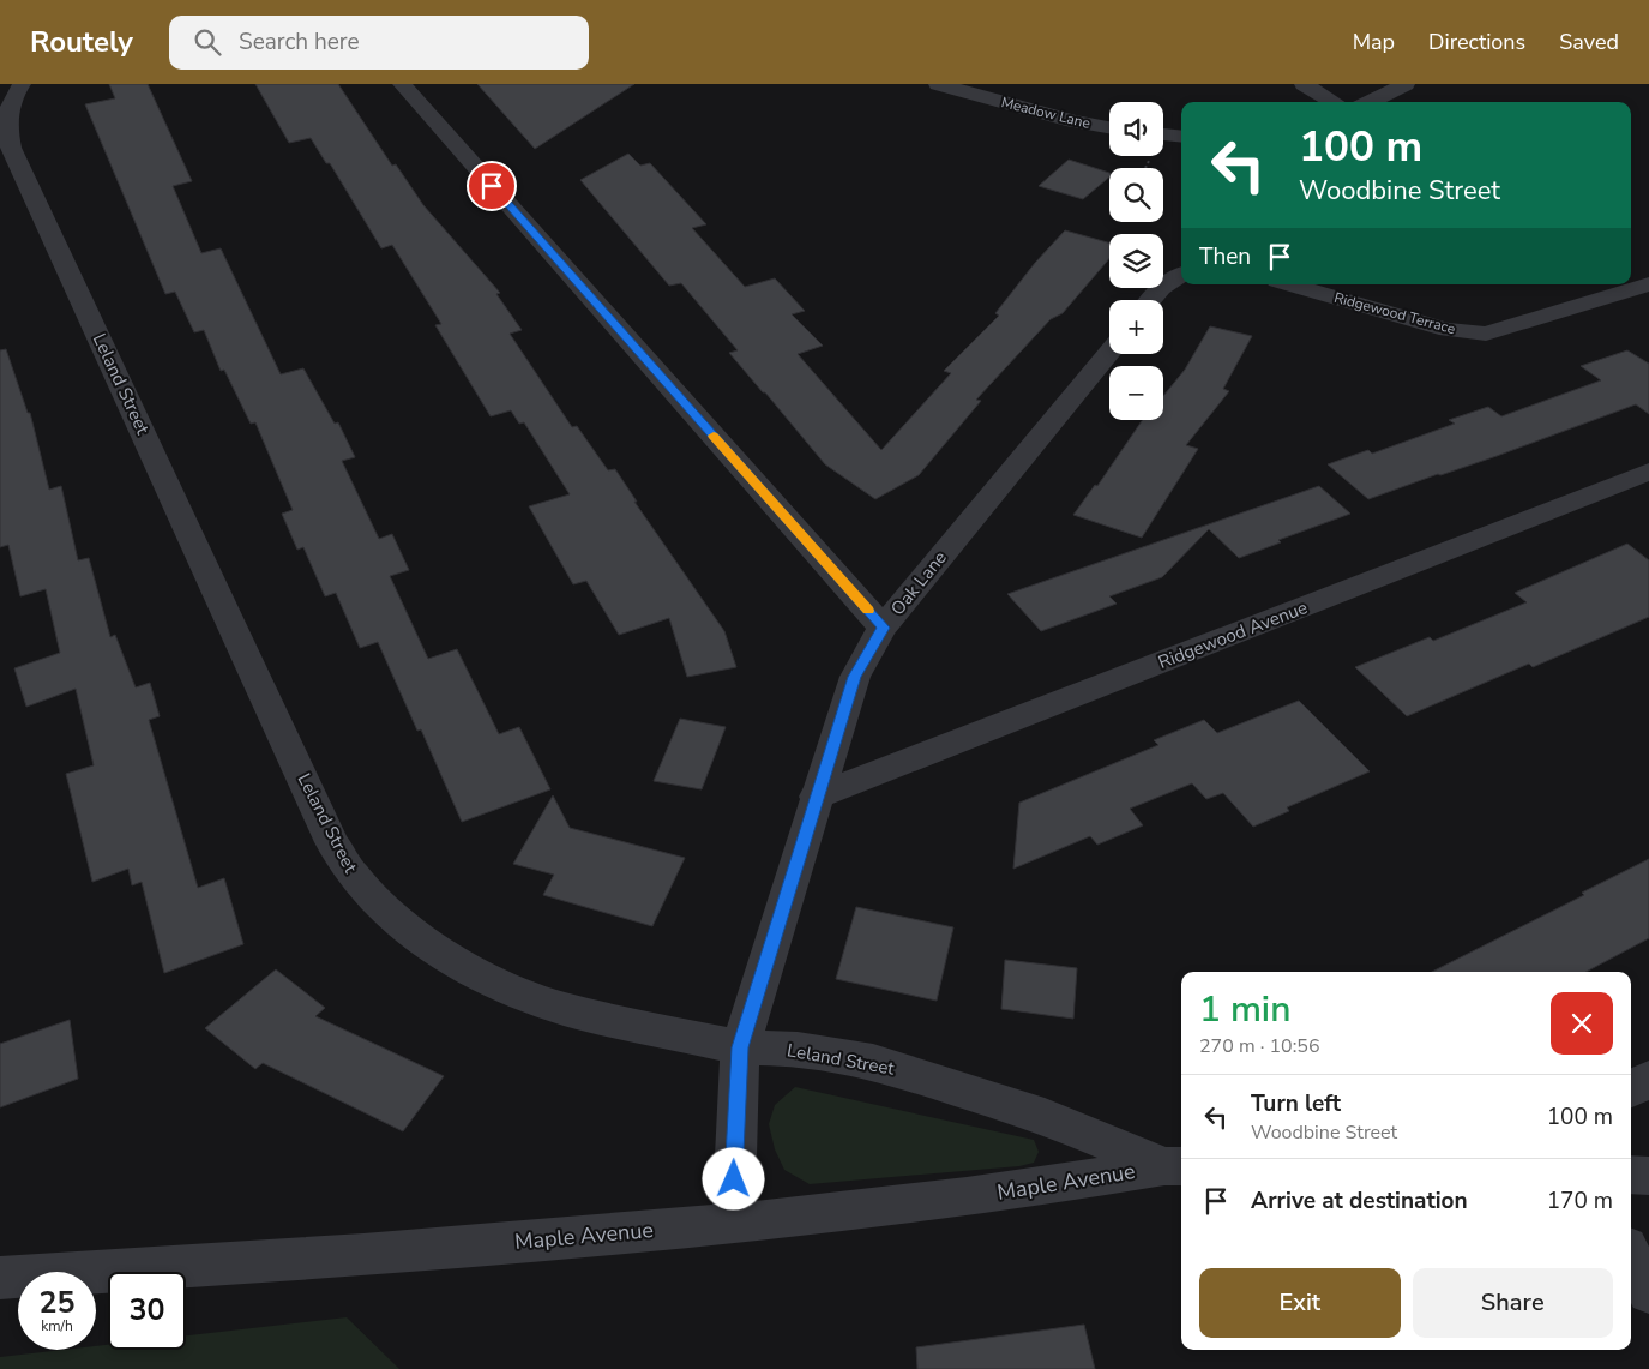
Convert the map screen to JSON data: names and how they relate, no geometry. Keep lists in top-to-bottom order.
{
  "streets": {
    "street": [
      "Meadow Lane",
      "Ridgewood Terrace",
      "Leland Street",
      "Oak Lane",
      "Ridgewood Avenue",
      "Maple Avenue"
    ]
  },
  "crossings": [
    ["Leland Street", "Oak Lane"],
    ["Leland Street", "Maple Avenue"],
    ["Oak Lane", "Ridgewood Avenue"],
    ["Oak Lane", "Maple Avenue"]
  ],
  "page": {
    "header": "Routely",
    "search": "Search here",
    "nav": ["Map", "Directions", "Saved"],
    "map_buttons": ["+", "−"],
    "turn": ["100 m", "Woodbine Street"],
    "then": "Then",
    "heading": ["1 min", "270 m · 10:56"],
    "list": [
      {
        "name": "Turn left",
        "note": "Woodbine Street",
        "value": "100 m"
      },
      {
        "name": "Arrive at destination",
        "value": "170 m"
      }
    ],
    "buttons": ["Exit", "Share"],
    "speed": "25 km/h",
    "limit": "30"
  }
}
